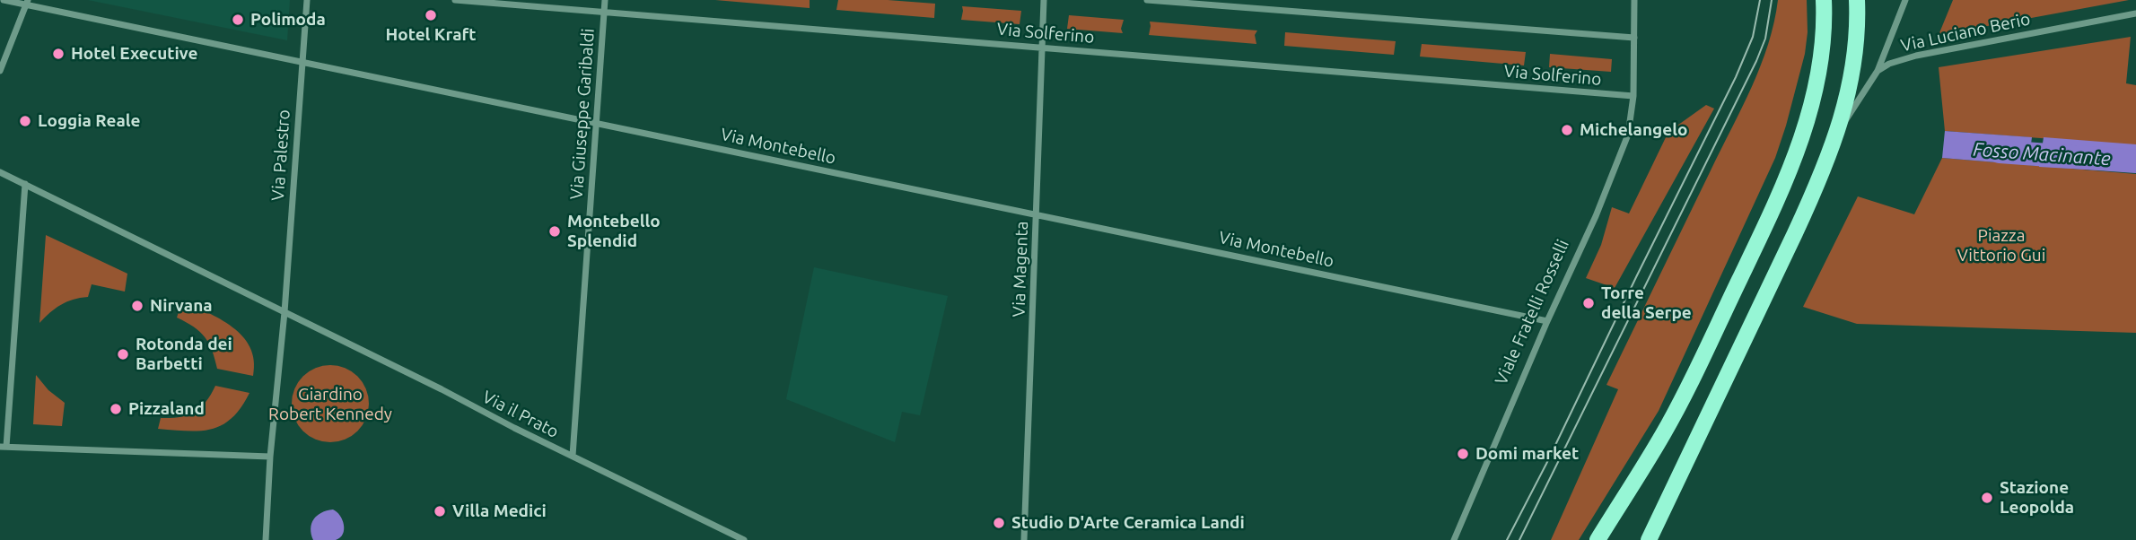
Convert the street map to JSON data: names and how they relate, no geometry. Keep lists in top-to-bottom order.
{
  "streets": {
    "street": [
      "Via Luciano Berio",
      "Via Solferino",
      "Via Giuseppe Garibaldi",
      "Via Montebello",
      "Via Palestro",
      "Via Magenta",
      "Viale Fratelli Rosselli",
      "Via il Prato"
    ]
  },
  "crossings": [
    ["Via Solferino", "Via Giuseppe Garibaldi"],
    ["Via Solferino", "Via Magenta"],
    ["Via Solferino", "Viale Fratelli Rosselli"],
    ["Via Giuseppe Garibaldi", "Via Montebello"],
    ["Via Giuseppe Garibaldi", "Via il Prato"],
    ["Via Montebello", "Via Palestro"],
    ["Via Montebello", "Via Magenta"],
    ["Via Montebello", "Viale Fratelli Rosselli"],
    ["Via Palestro", "Via il Prato"]
  ],
  "water": ["Fosso Macinante"],
  "parks": ["Piazza Vittorio Gui", "Giardino Robert Kennedy"],
  "places": [
    "Hotel Kraft",
    "Polimoda",
    "Hotel Executive",
    "Loggia Reale",
    "Michelangelo",
    "Montebello Splendid",
    "Torre della Serpe",
    "Nirvana",
    "Rotonda dei Barbetti",
    "Pizzaland",
    "Domi market",
    "Stazione Leopolda",
    "Villa Medici",
    "Studio D'Arte Ceramica Landi"
  ]
}
